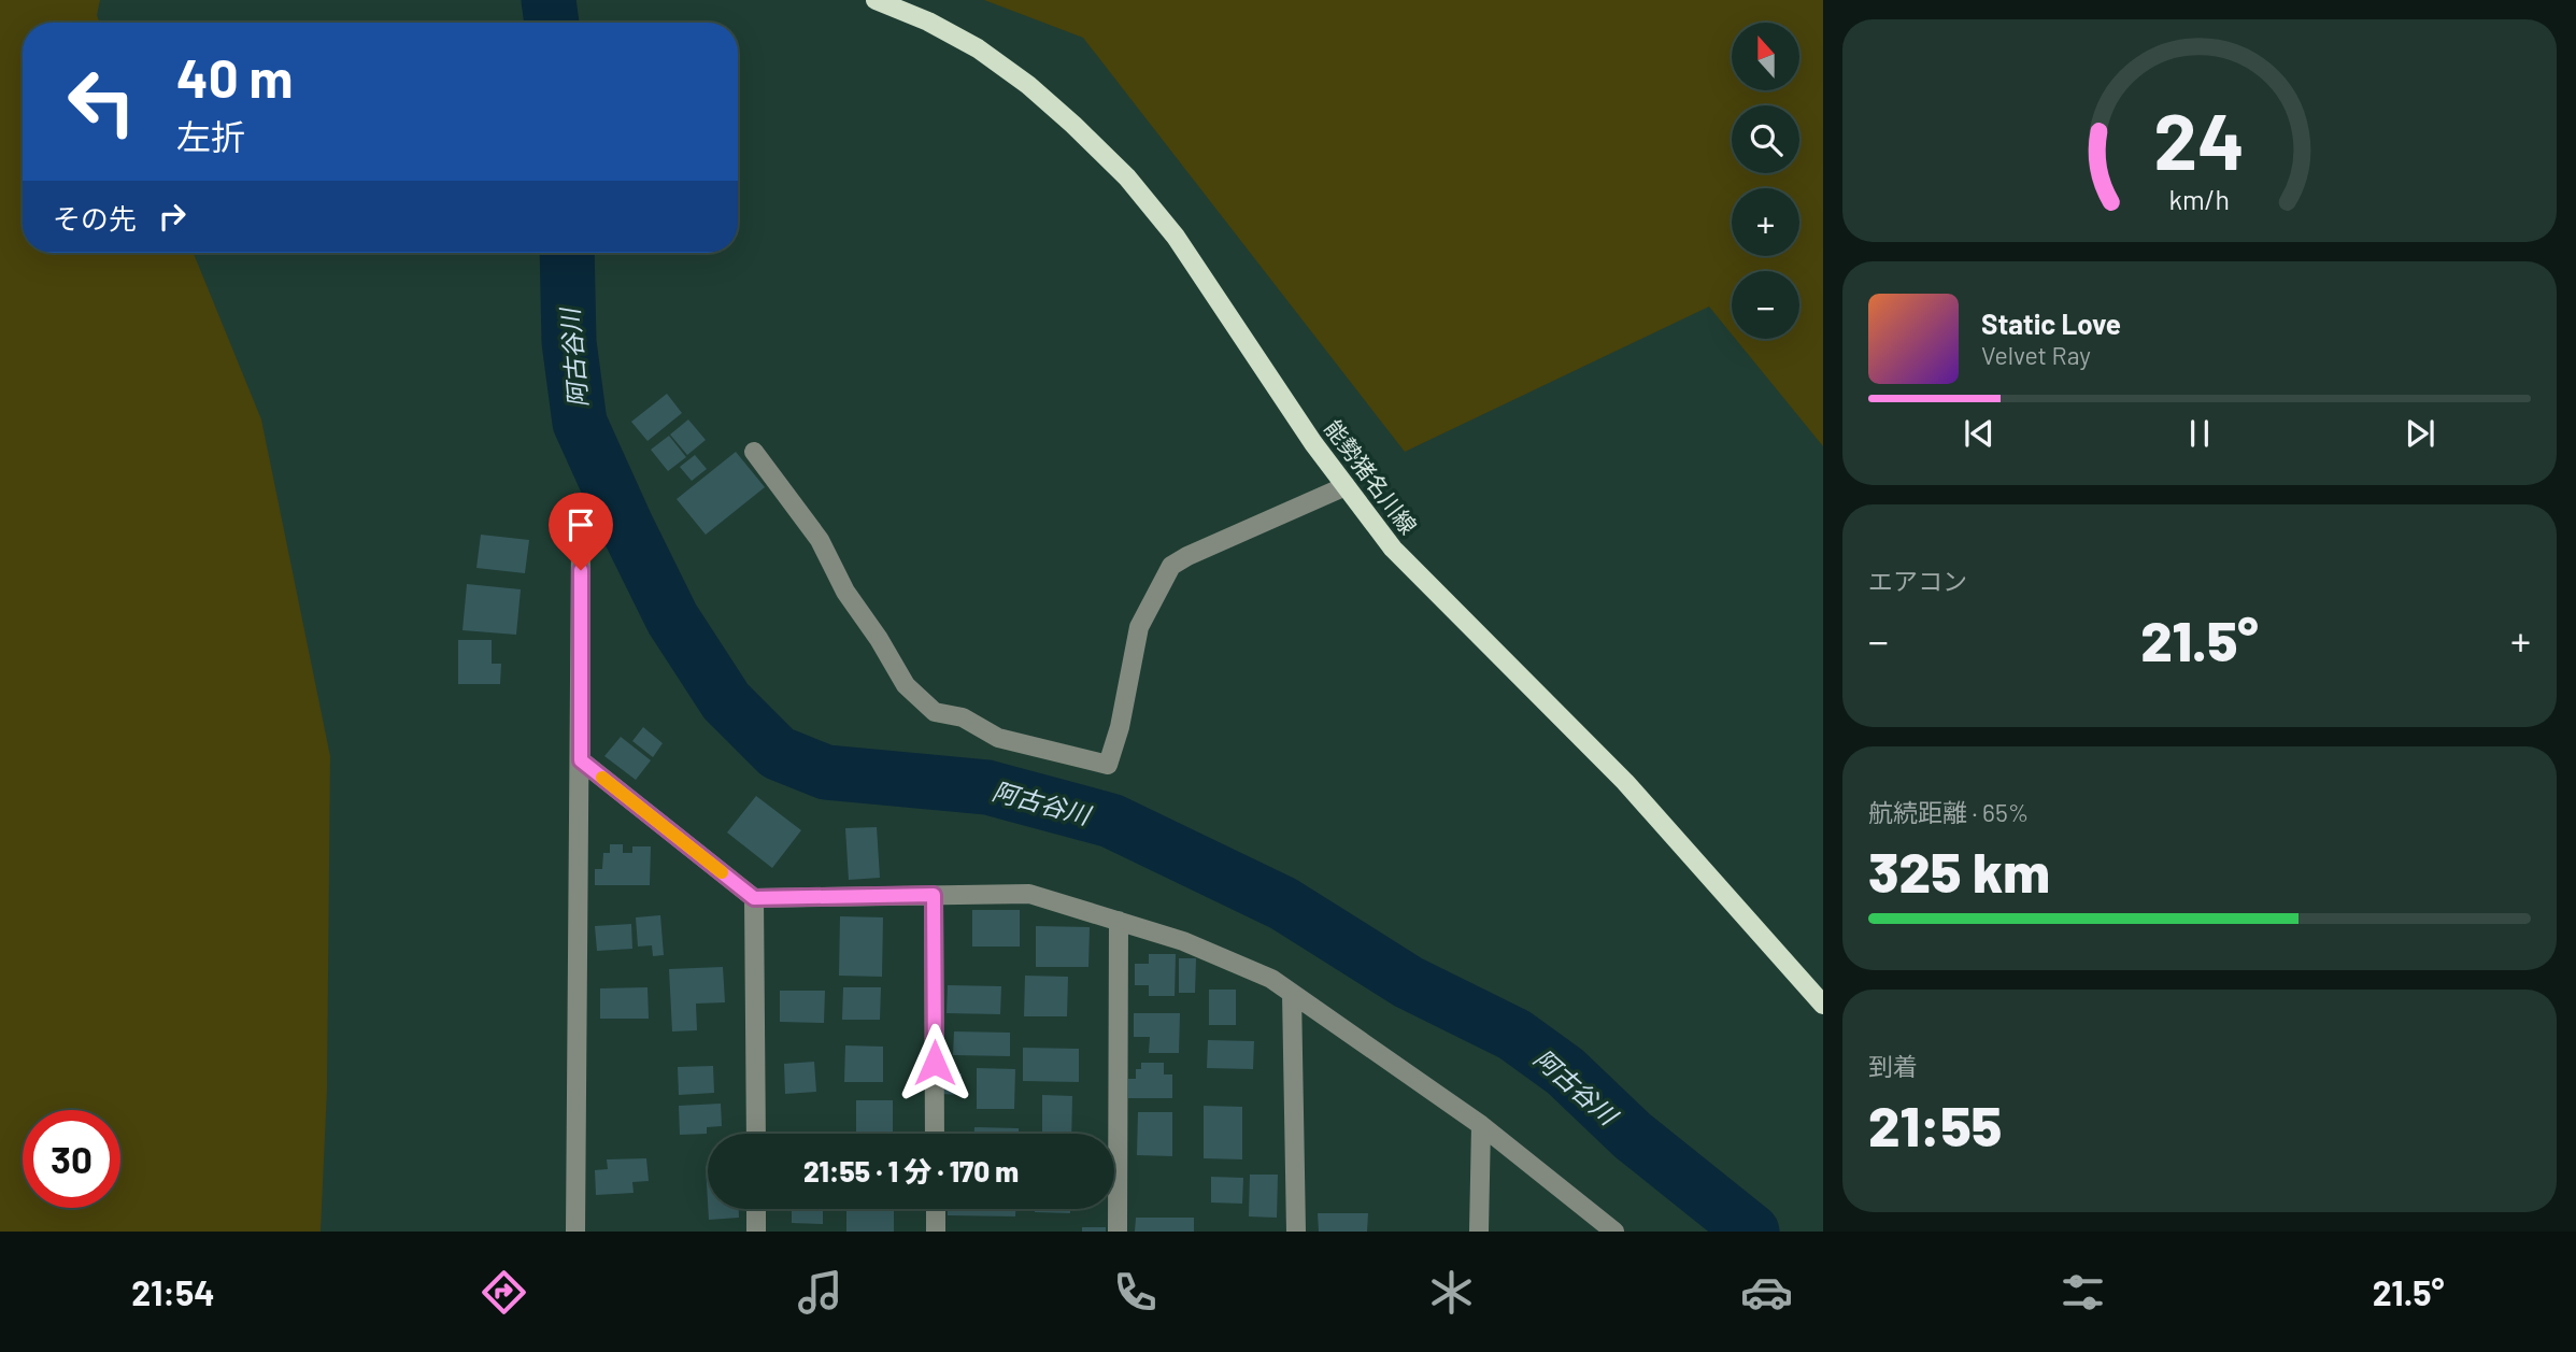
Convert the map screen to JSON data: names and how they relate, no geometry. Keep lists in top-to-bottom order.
{
  "streets": {
    "main road": ["能勢猪名川線"]
  },
  "water": ["阿古谷川"],
  "north": "top",
  "page": {
    "map_buttons": ["+", "−"],
    "turn": ["40 m", "左折"],
    "then": "その先",
    "song": ["Static Love", "Velvet Ray"],
    "tile": [
      "エアコン",
      ["航続距離 · 65%", "325 km"],
      ["到着", "21:55"]
    ],
    "heat": ["−", "21.5°", "+"],
    "limit": "30",
    "trip": "21:55 · 1 分 · 170 m",
    "tabs": ["21:54", "21.5°"],
    "gauge": ["24", "km/h"]
  }
}
